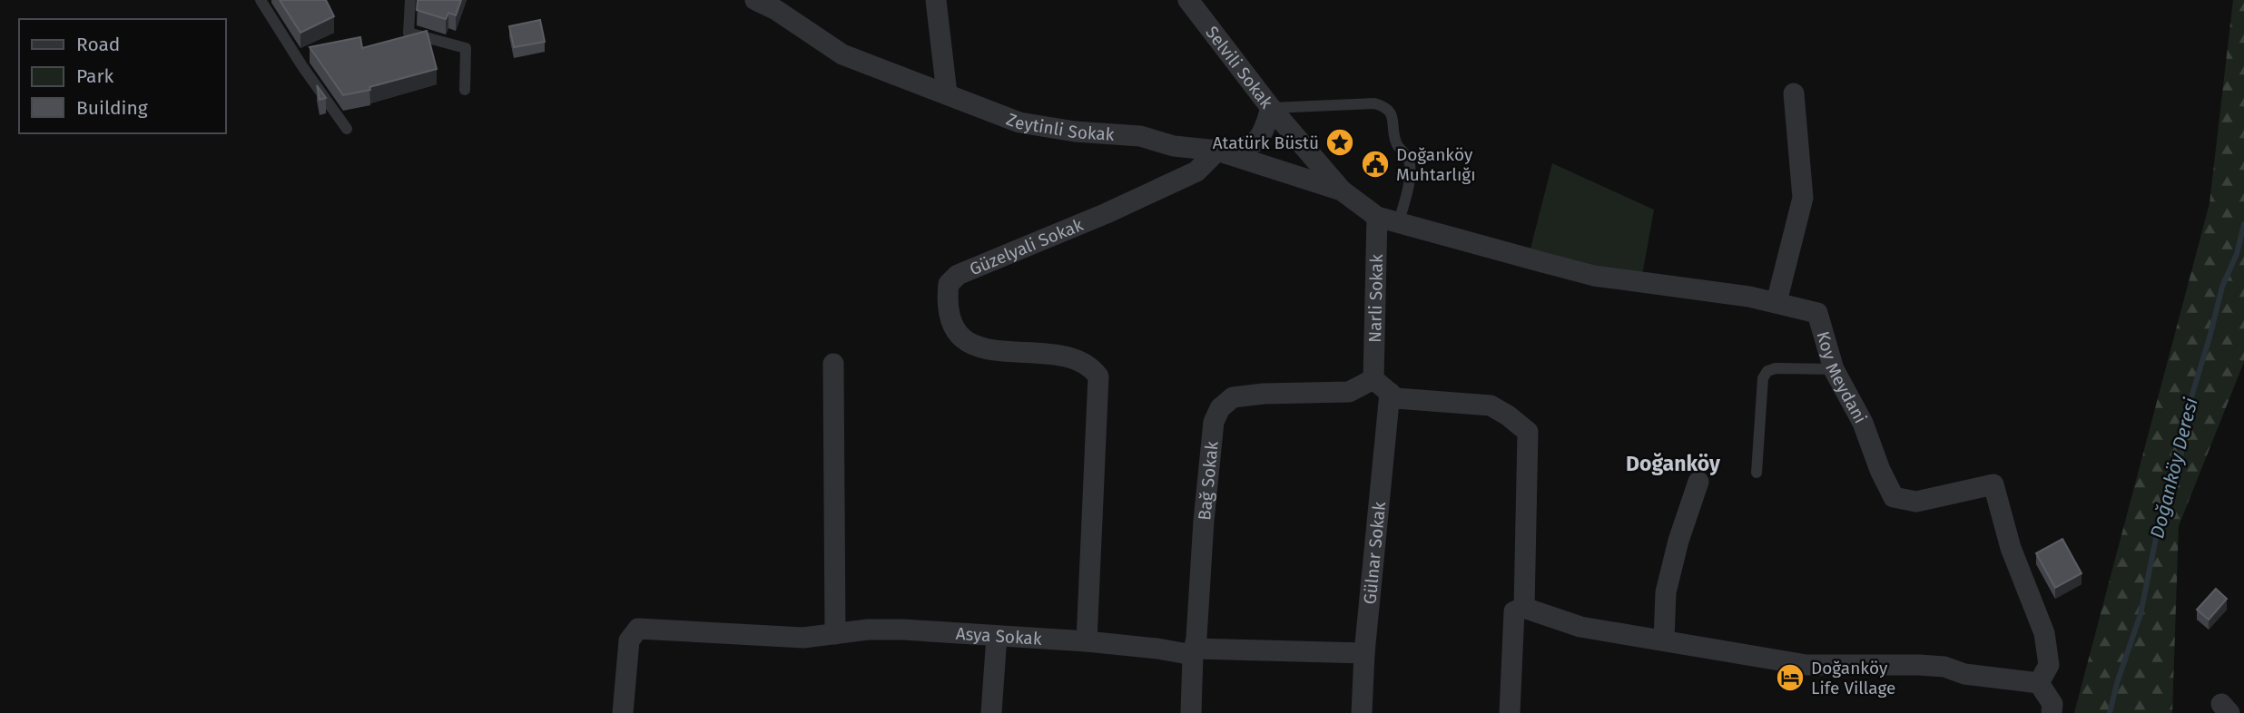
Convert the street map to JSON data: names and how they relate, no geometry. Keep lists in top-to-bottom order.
{
  "streets": {
    "street": [
      "Selvili Sokak",
      "Zeytinli Sokak",
      "Güzelyali Sokak",
      "Narli Sokak",
      "Koy Meydani",
      "Bağ Sokak",
      "Gülnar Sokak",
      "Asya Sokak"
    ]
  },
  "crossings": [
    ["Selvili Sokak", "Zeytinli Sokak"],
    ["Zeytinli Sokak", "Güzelyali Sokak"],
    ["Zeytinli Sokak", "Narli Sokak"],
    ["Zeytinli Sokak", "Koy Meydani"],
    ["Güzelyali Sokak", "Asya Sokak"],
    ["Narli Sokak", "Koy Meydani"],
    ["Narli Sokak", "Bağ Sokak"],
    ["Bağ Sokak", "Asya Sokak"],
    ["Gülnar Sokak", "Asya Sokak"]
  ],
  "districts": ["Doğanköy"],
  "water": ["Doğanköy Deresi"],
  "places": {
    "place": ["Atatürk Büstü"],
    "public building": ["Doğanköy Muhtarlığı"],
    "hotel": ["Doğanköy Life Village"]
  },
  "legend": ["Road", "Park", "Building"]
}
